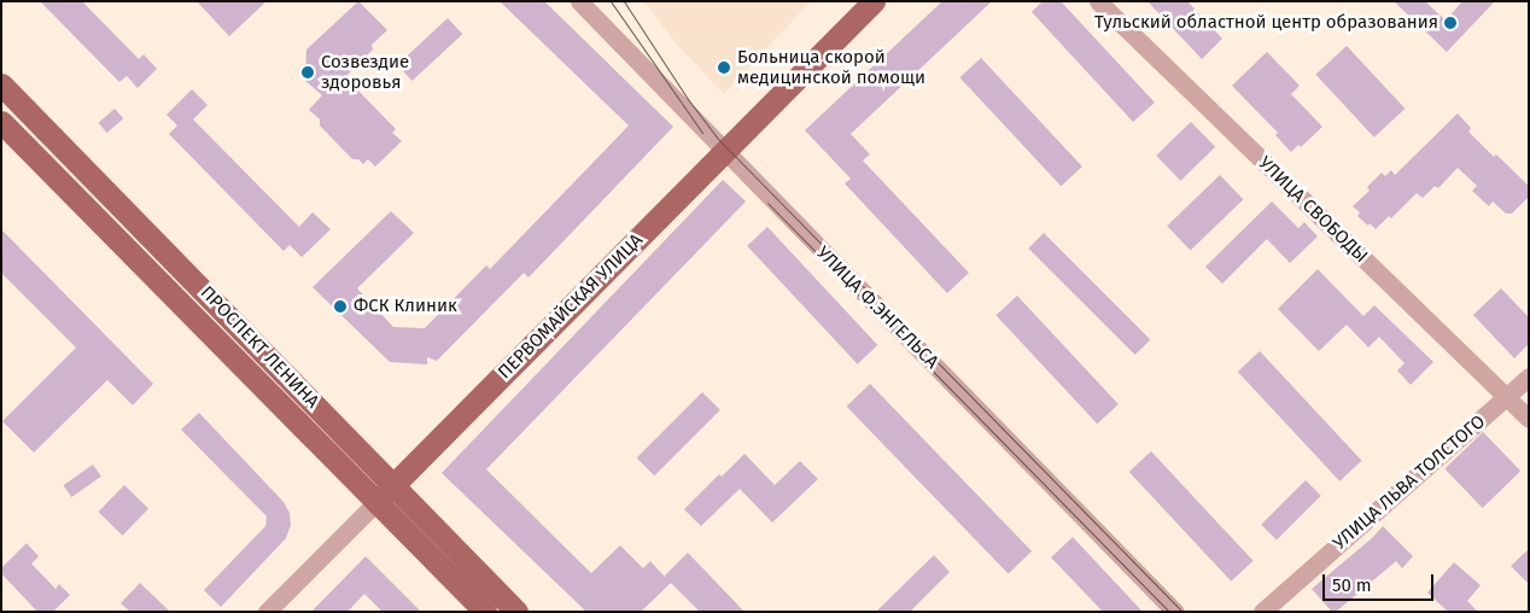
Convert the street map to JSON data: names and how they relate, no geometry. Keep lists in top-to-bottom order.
{
  "streets": {
    "main road": ["ПЕРВОМАЙСКАЯ УЛИЦА", "ПРОСПЕКТ ЛЕНИНА"],
    "street": ["УЛИЦА СВОБОДЫ", "УЛИЦА Ф.ЭНГЕЛЬСА", "УЛИЦА ЛЬВА ТОЛСТОГО"]
  },
  "crossings": [
    ["УЛИЦА СВОБОДЫ", "УЛИЦА ЛЬВА ТОЛСТОГО"],
    ["ПЕРВОМАЙСКАЯ УЛИЦА", "УЛИЦА Ф.ЭНГЕЛЬСА"],
    ["ПЕРВОМАЙСКАЯ УЛИЦА", "ПРОСПЕКТ ЛЕНИНА"]
  ],
  "places": [
    "Тульский областной центр образования",
    "Больница скорой медицинской помощи",
    "Созвездие здоровья",
    "ФСК Клиник"
  ],
  "scale_bar": "50 m"
}
